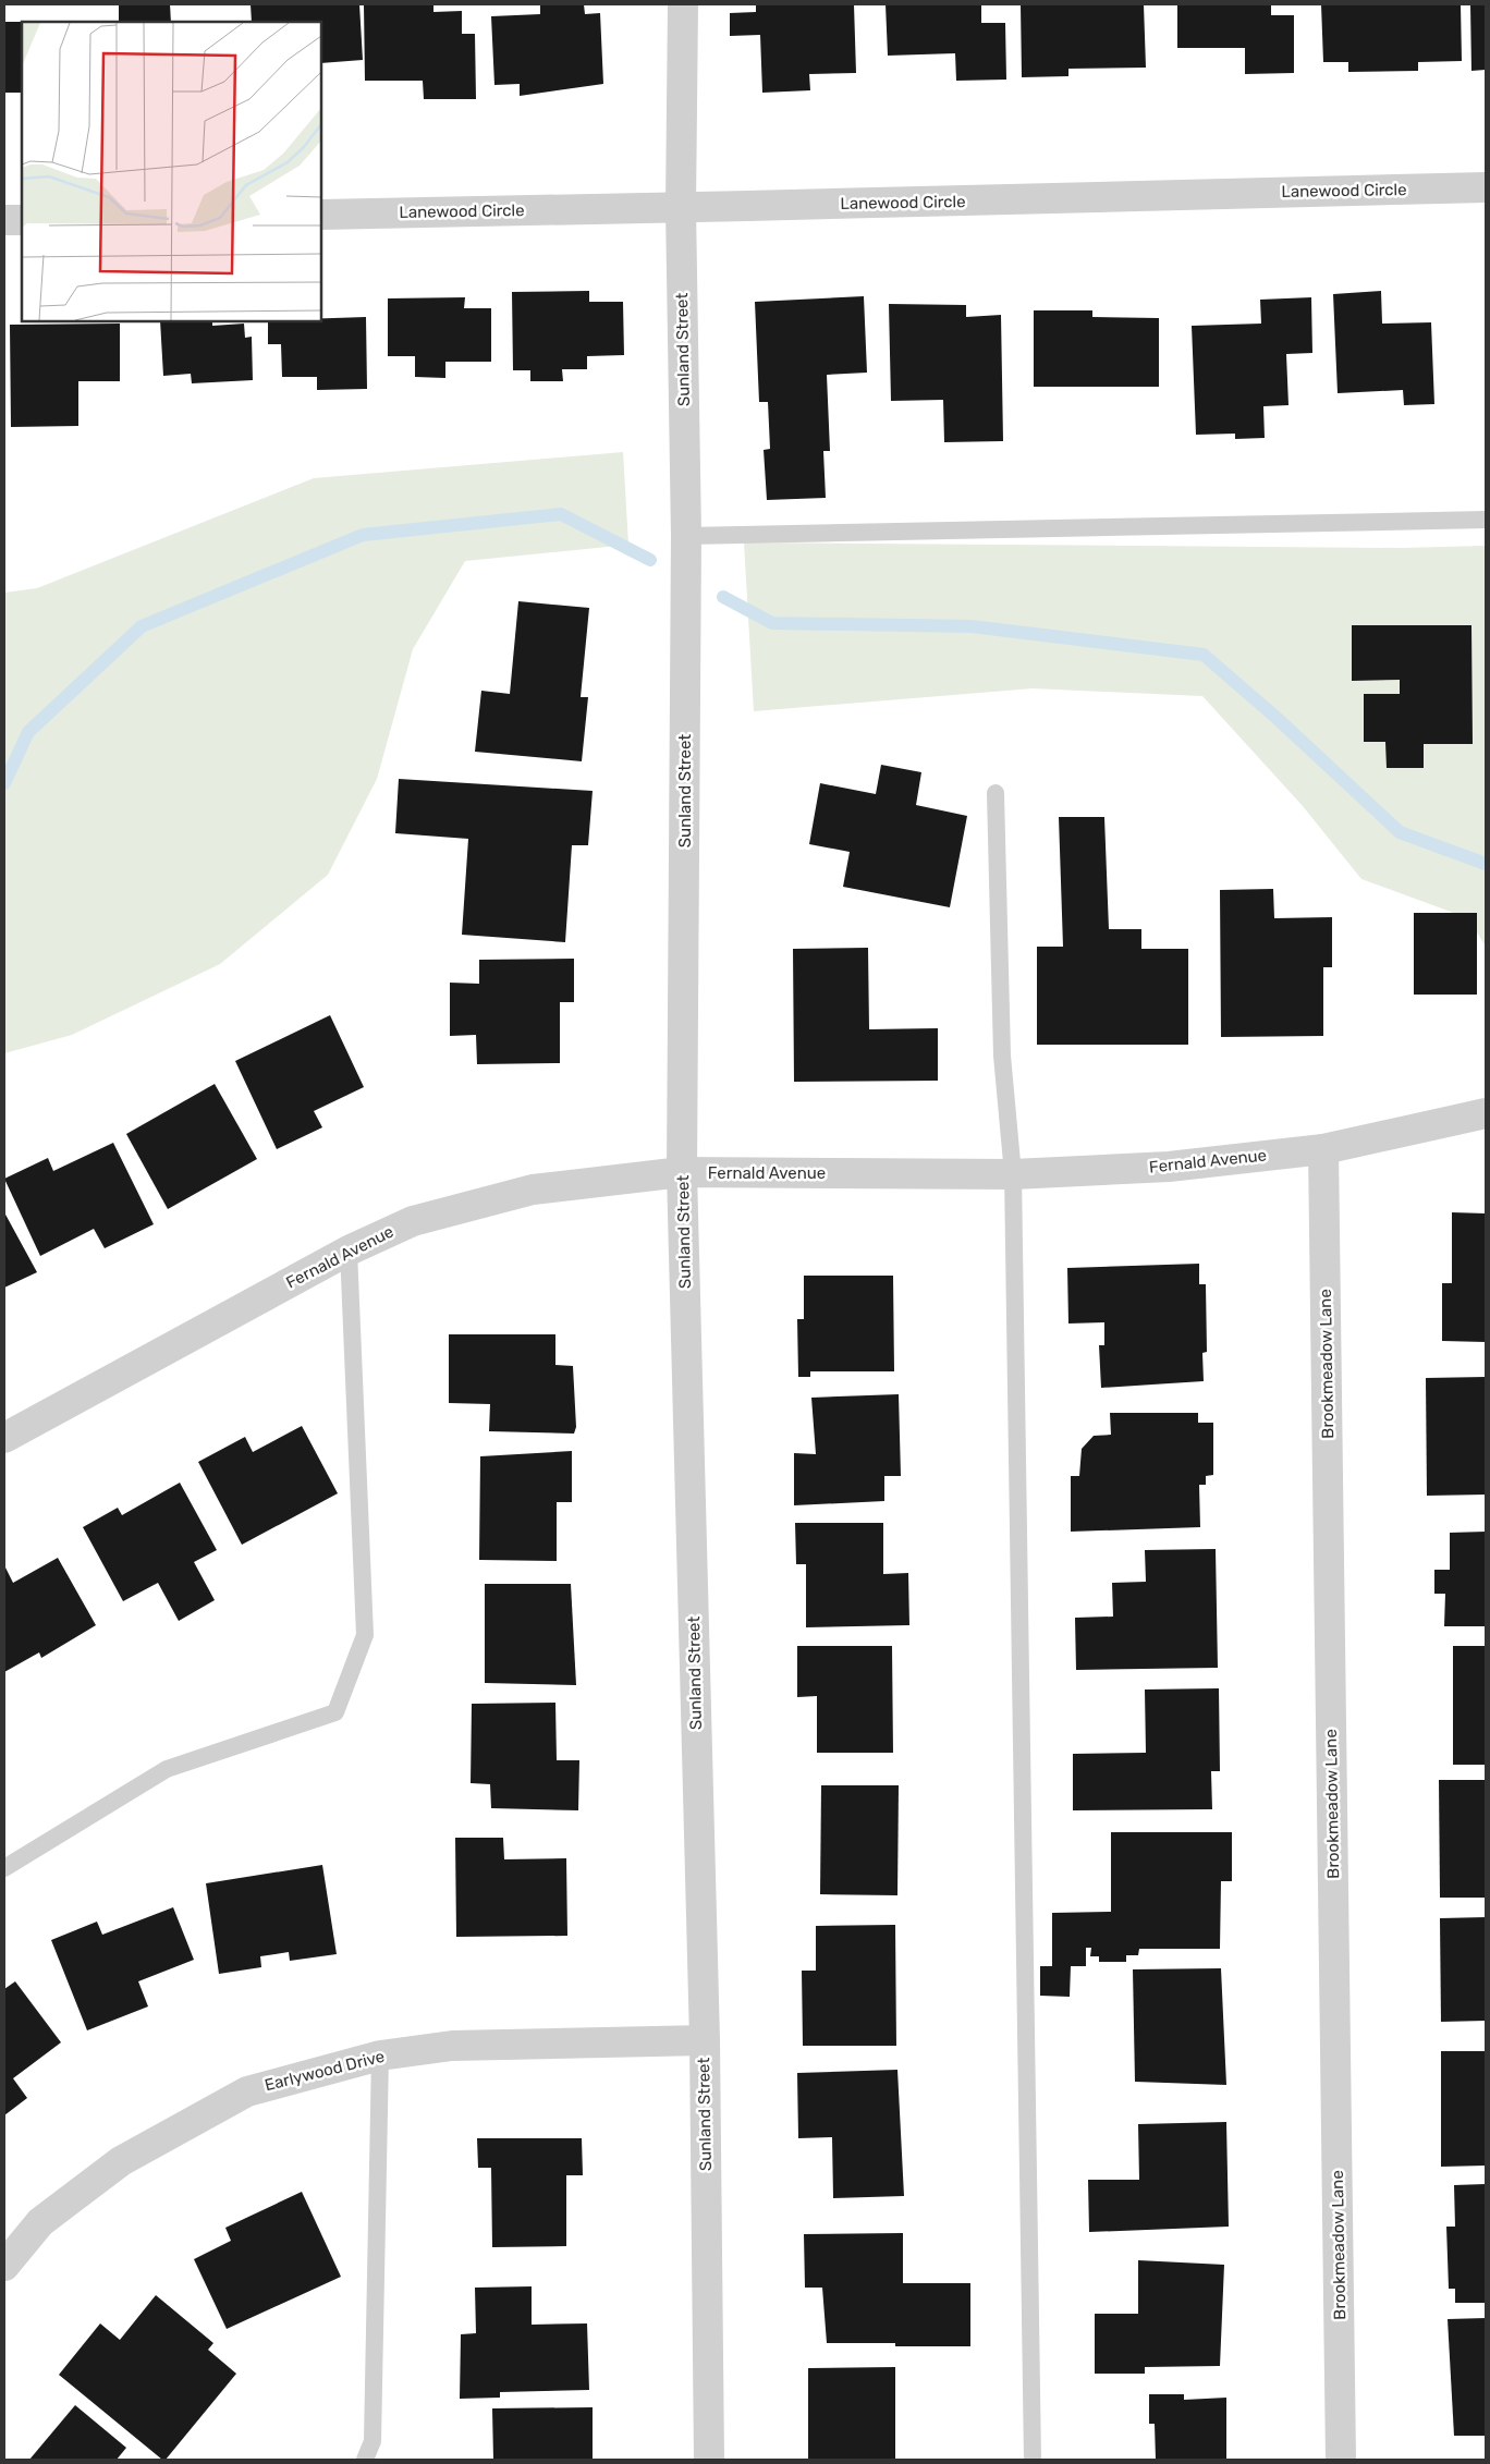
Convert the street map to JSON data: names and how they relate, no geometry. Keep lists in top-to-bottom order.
{
  "streets": {
    "street": [
      "Lanewood Circle",
      "Sunland Street",
      "Fernald Avenue",
      "Brookmeadow Lane",
      "Earlywood Drive"
    ]
  },
  "crossings": [
    ["Lanewood Circle", "Sunland Street"],
    ["Sunland Street", "Fernald Avenue"],
    ["Sunland Street", "Earlywood Drive"],
    ["Fernald Avenue", "Brookmeadow Lane"]
  ]
}
